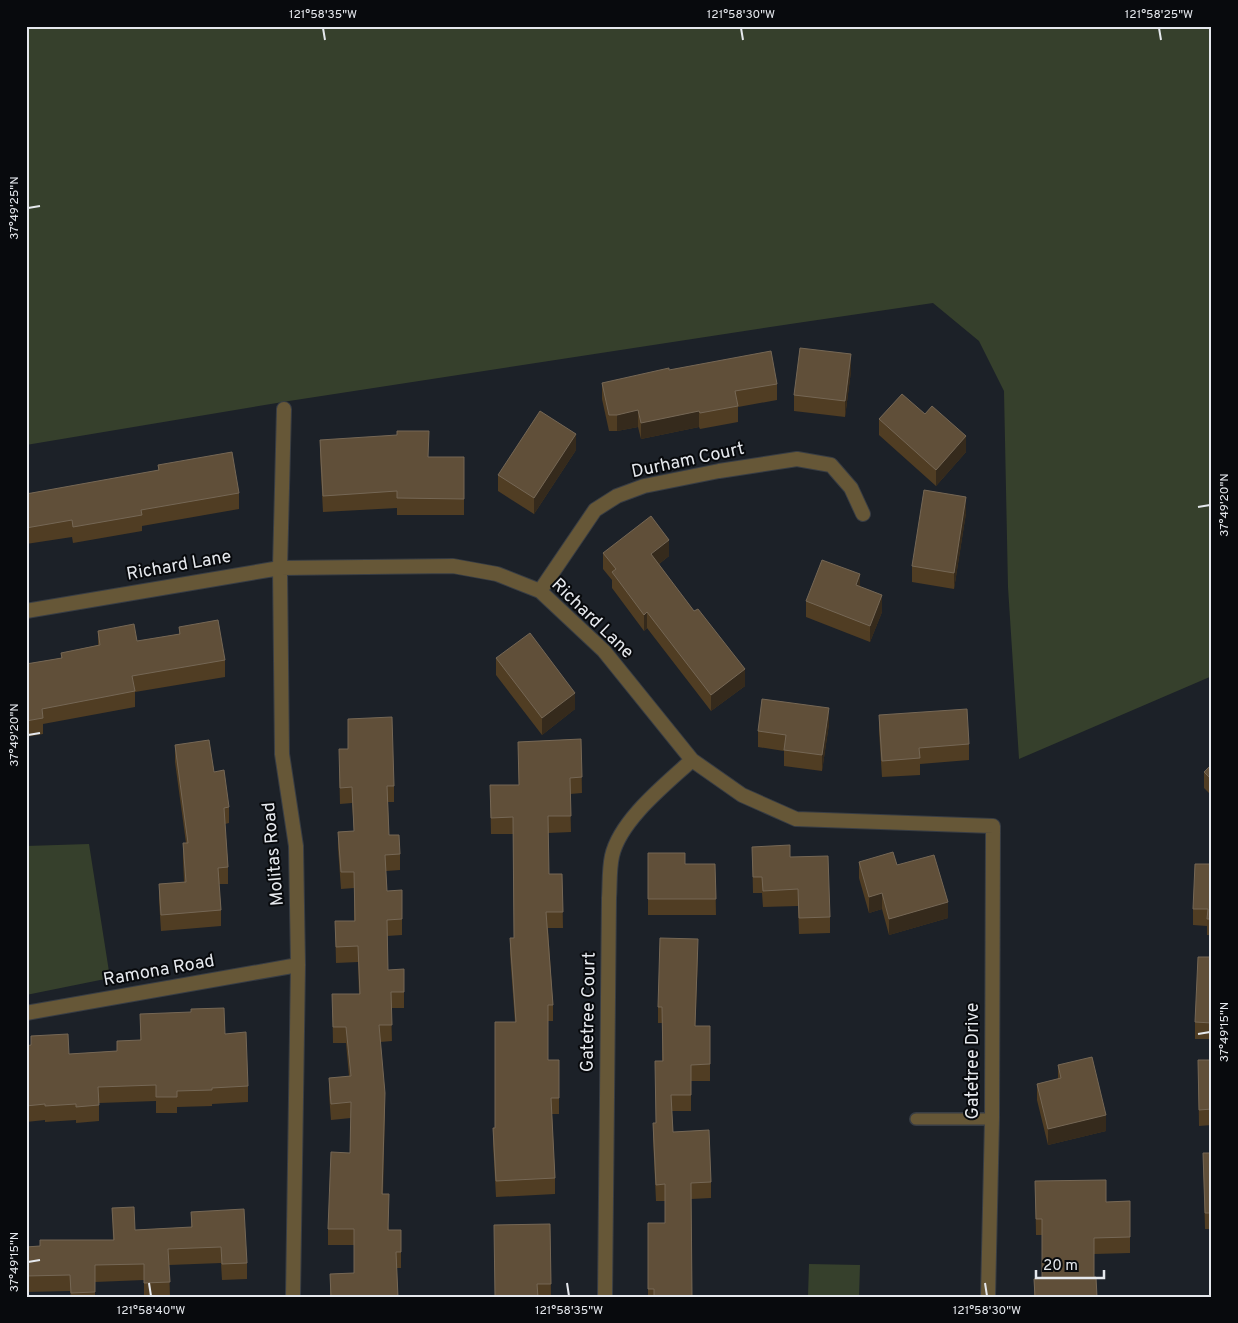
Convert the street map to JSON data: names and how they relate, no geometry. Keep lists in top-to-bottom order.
{
  "streets": {
    "street": [
      "Durham Court",
      "Richard Lane",
      "Molitas Road",
      "Ramona Road",
      "Gatetree Court",
      "Gatetree Drive"
    ]
  },
  "crossings": [
    ["Durham Court", "Richard Lane"],
    ["Richard Lane", "Molitas Road"],
    ["Richard Lane", "Gatetree Court"],
    ["Richard Lane", "Gatetree Drive"],
    ["Molitas Road", "Ramona Road"]
  ],
  "scale_bar": "20 m",
  "coordinates": [
    "121°58'35\"W",
    "121°58'30\"W",
    "121°58'25\"W",
    "37°49'25\"N",
    "37°49'20\"N",
    "37°49'15\"N",
    "121°58'40\"W"
  ]
}
